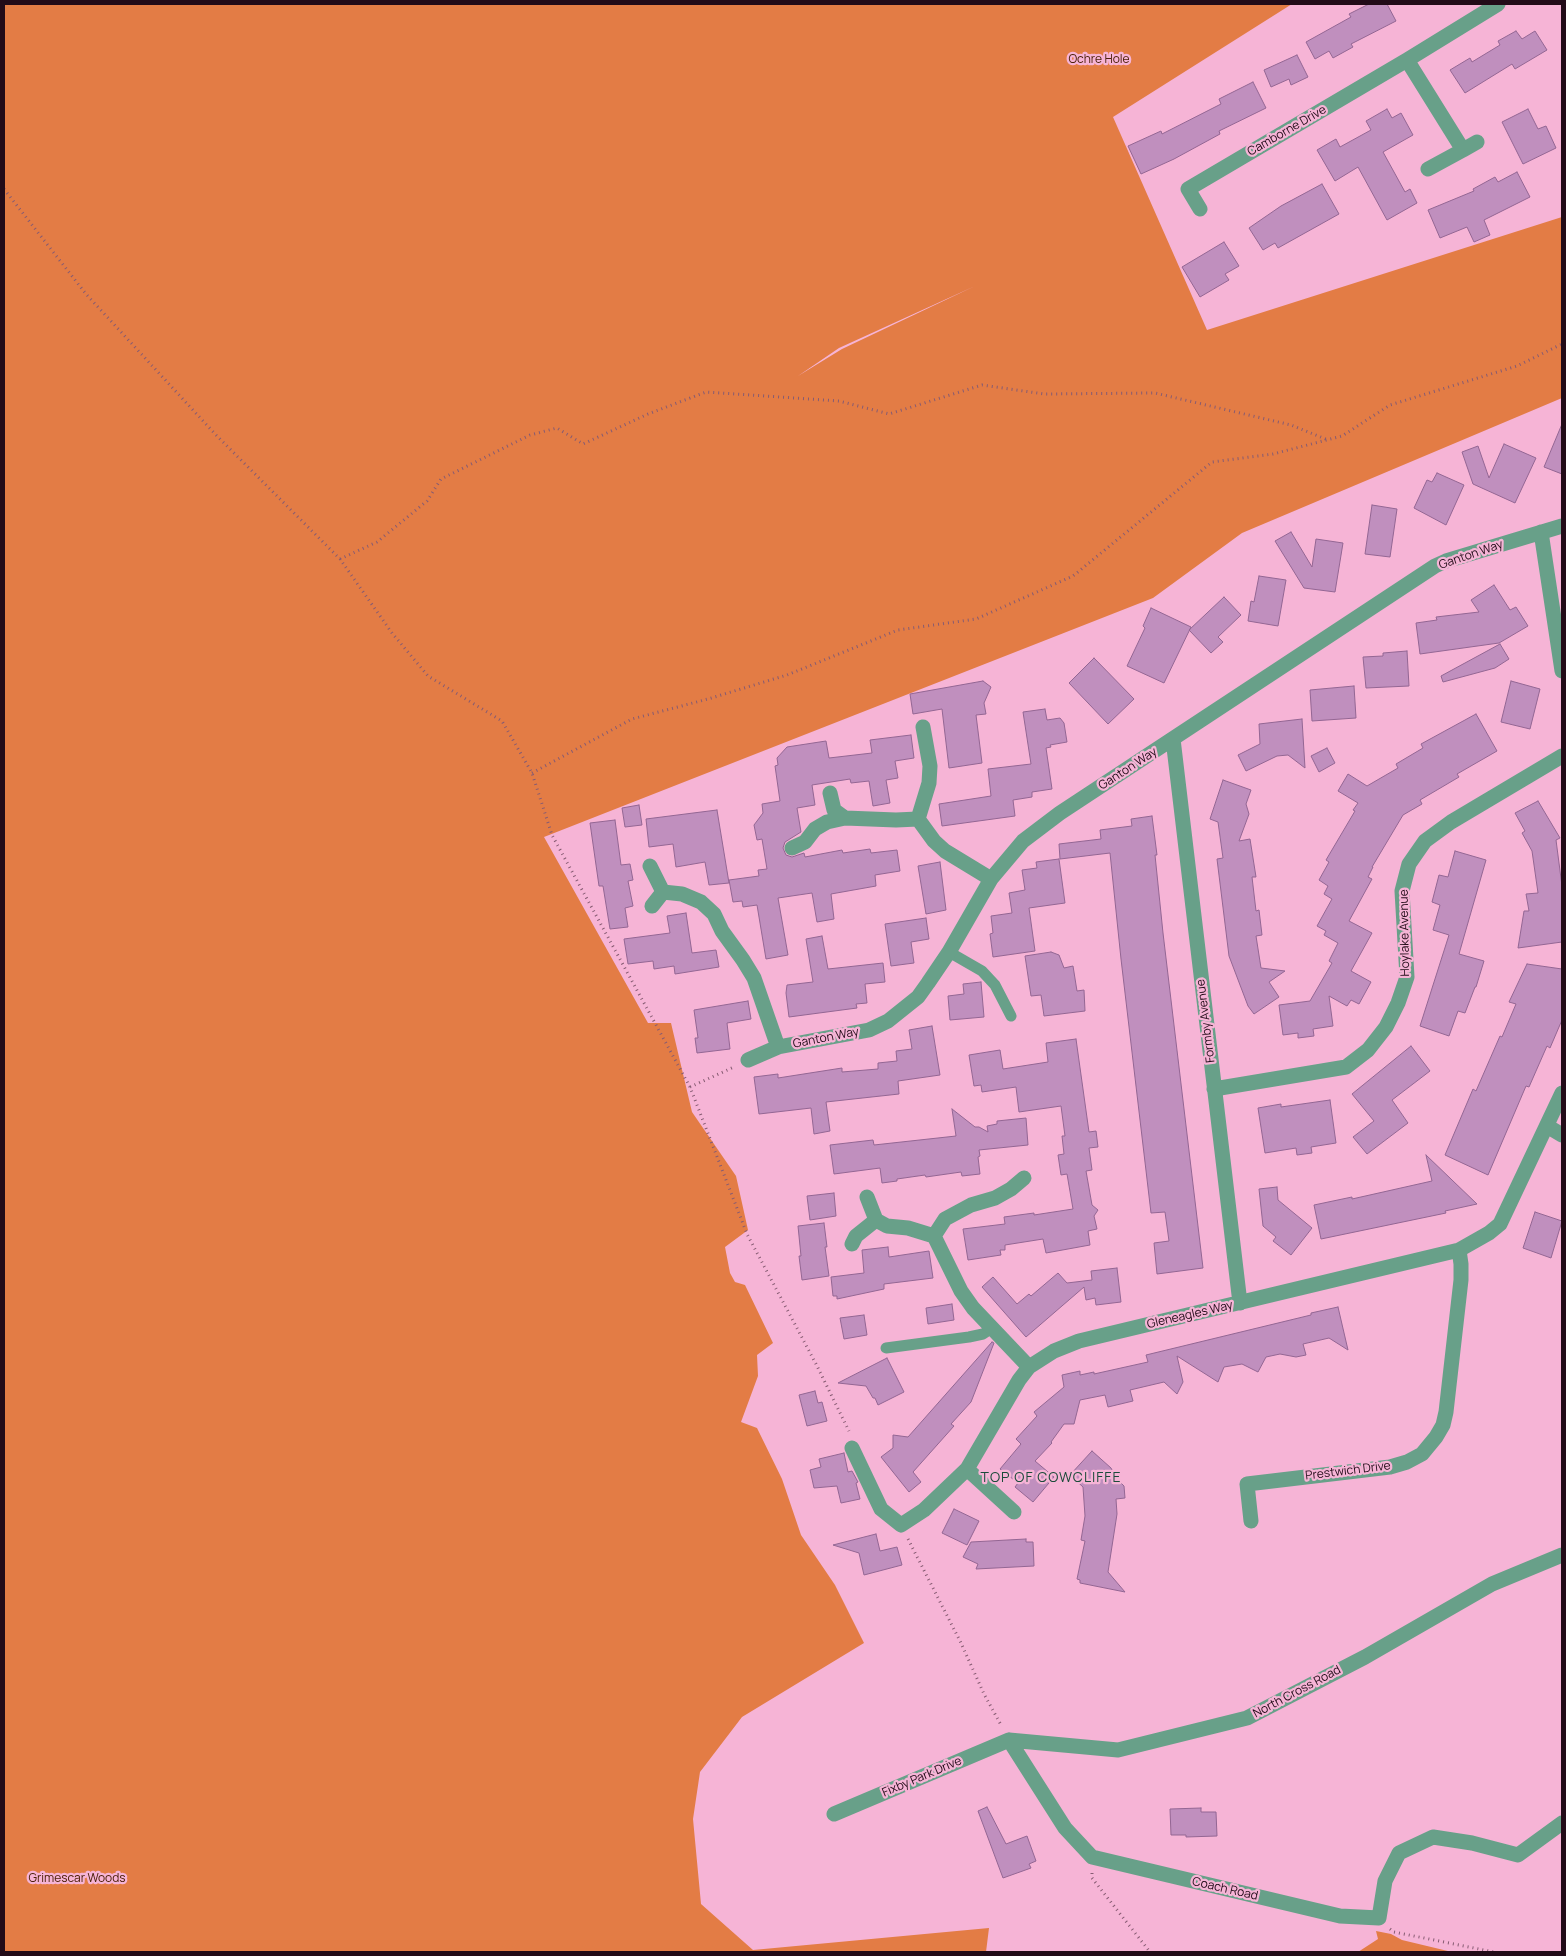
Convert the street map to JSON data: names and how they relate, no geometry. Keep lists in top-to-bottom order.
{
  "streets": {
    "street": [
      "Camborne Drive",
      "Ganton Way",
      "Hoylake Avenue",
      "Formby Avenue",
      "Gleneagles Way",
      "Prestwich Drive",
      "North Cross Road",
      "Fixby Park Drive",
      "Coach Road"
    ]
  },
  "crossings": [
    ["Ganton Way", "Formby Avenue"],
    ["Hoylake Avenue", "Formby Avenue"],
    ["Formby Avenue", "Gleneagles Way"],
    ["Gleneagles Way", "Prestwich Drive"],
    ["North Cross Road", "Fixby Park Drive"]
  ],
  "districts": ["TOP OF COWCLIFFE"],
  "parks": ["Ochre Hole", "Grimescar Woods"]
}
